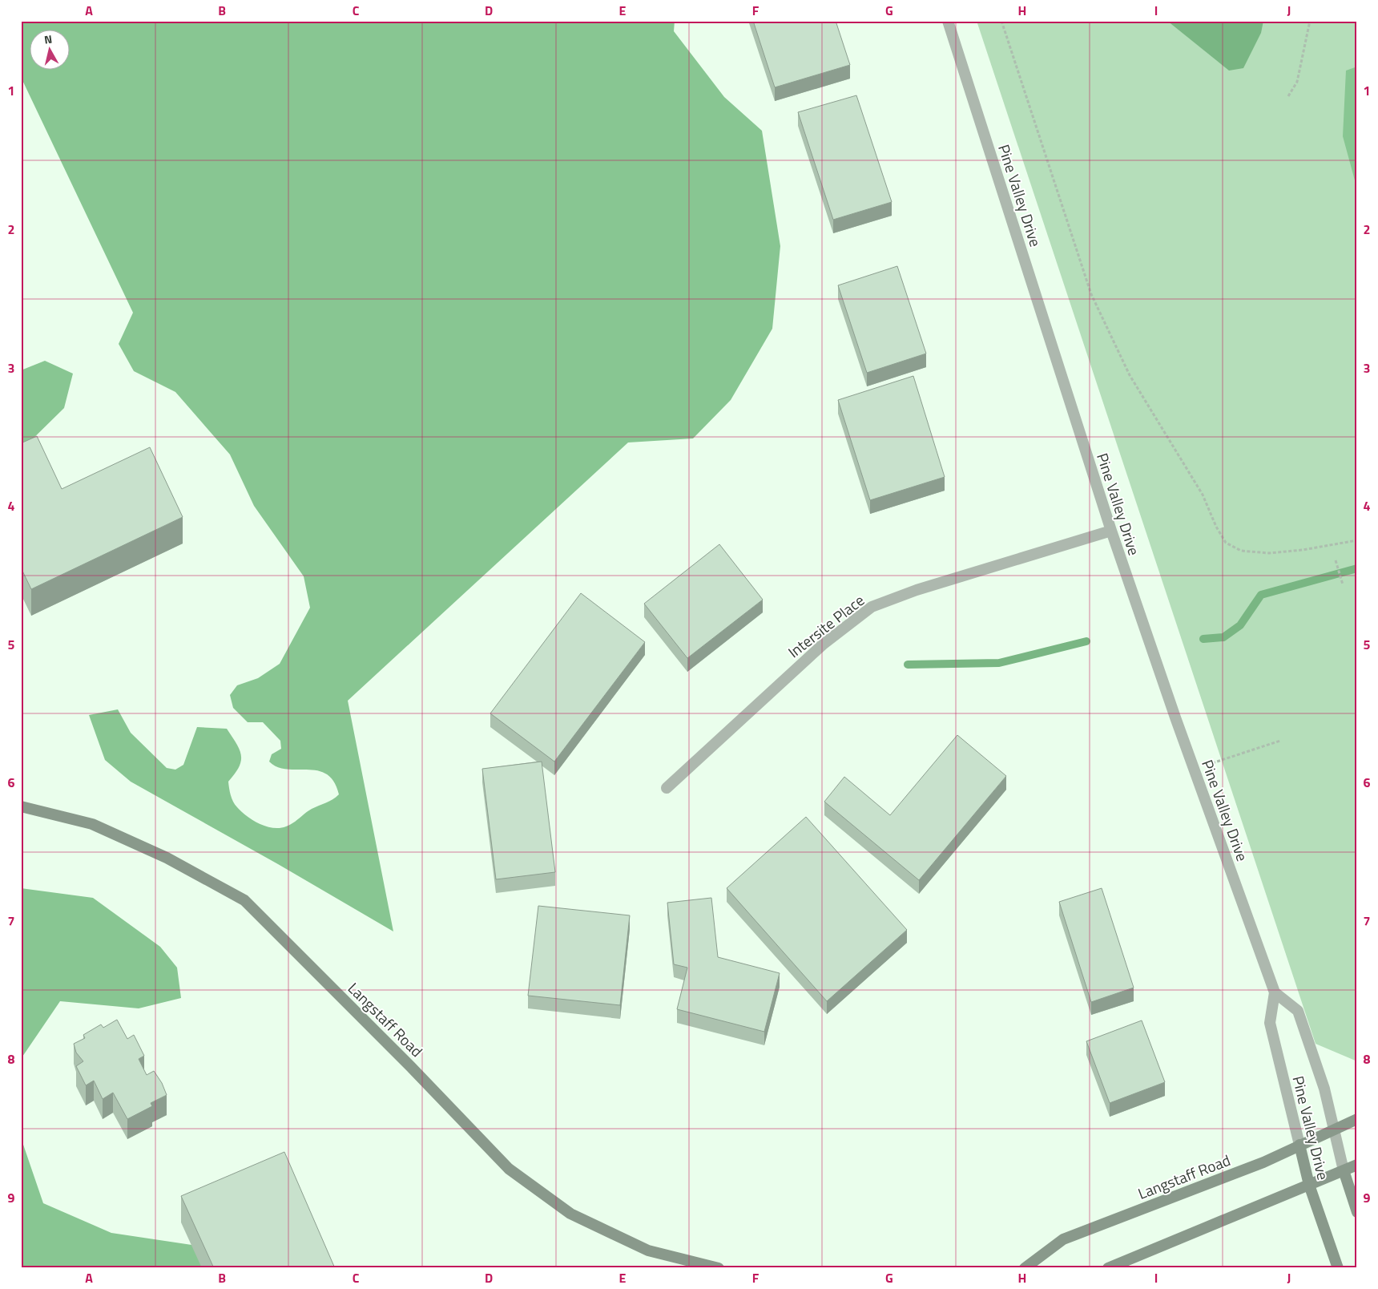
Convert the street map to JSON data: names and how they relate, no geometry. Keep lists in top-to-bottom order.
{
  "streets": {
    "main road": ["Pine Valley Drive", "Langstaff Road"],
    "street": ["Intersite Place"]
  },
  "crossings": [
    ["Pine Valley Drive", "Intersite Place"],
    ["Pine Valley Drive", "Langstaff Road"]
  ],
  "north": "top",
  "grid": {
    "columns": [
      "A",
      "B",
      "C",
      "D",
      "E",
      "F",
      "G",
      "H",
      "I",
      "J"
    ],
    "rows": [
      "1",
      "2",
      "3",
      "4",
      "5",
      "6",
      "7",
      "8",
      "9"
    ]
  }
}
